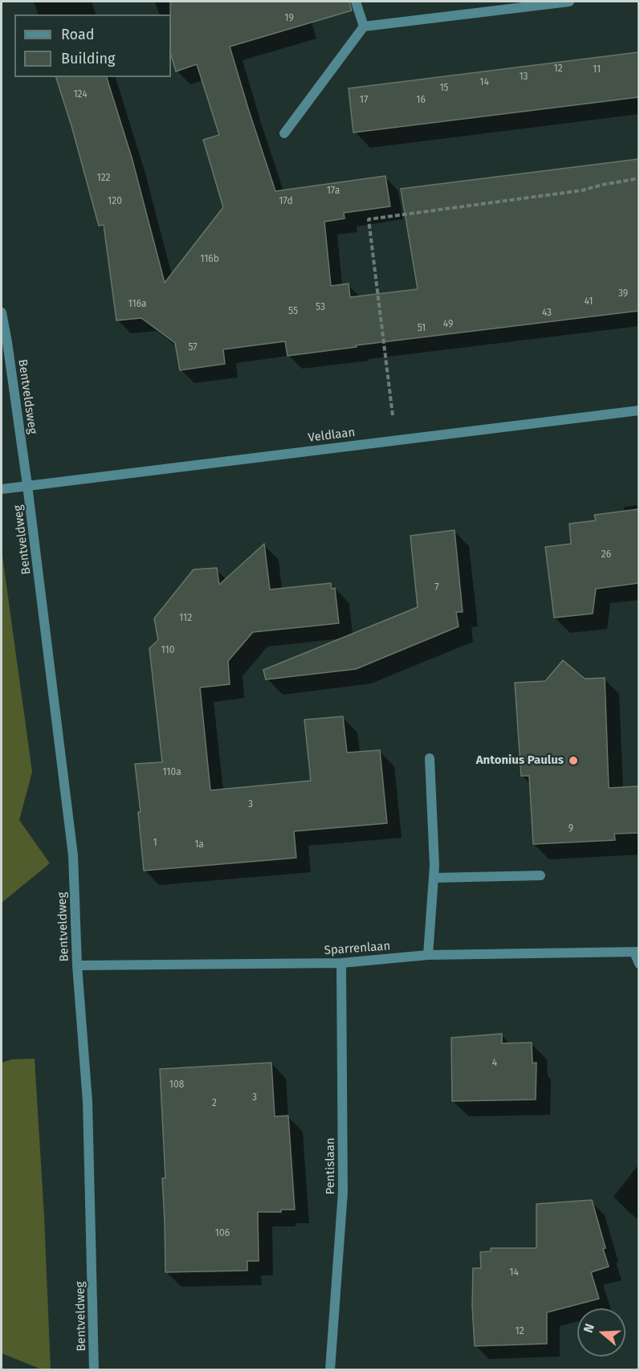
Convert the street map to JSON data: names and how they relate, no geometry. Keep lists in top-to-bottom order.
{
  "streets": {
    "street": [
      "Bentveldsweg",
      "Veldlaan",
      "Bentveldweg",
      "Sparrenlaan",
      "Pentislaan"
    ]
  },
  "crossings": [
    ["Bentveldsweg", "Veldlaan"],
    ["Bentveldsweg", "Bentveldweg"],
    ["Veldlaan", "Bentveldweg"],
    ["Bentveldweg", "Sparrenlaan"],
    ["Sparrenlaan", "Pentislaan"]
  ],
  "places": ["Antonius Paulus"],
  "house_numbers": [
    "19",
    "12",
    "11",
    "13",
    "14",
    "15",
    "124",
    "17",
    "16",
    "122",
    "17a",
    "120",
    "17d",
    "116b",
    "39",
    "41",
    "116a",
    "53",
    "55",
    "43",
    "49",
    "51",
    "57",
    "26",
    "7",
    "112",
    "110",
    "110a",
    "3",
    "9",
    "1",
    "1a",
    "4",
    "108",
    "3",
    "2",
    "106",
    "14",
    "12"
  ],
  "legend": ["Road", "Building"],
  "north": "left"
}
